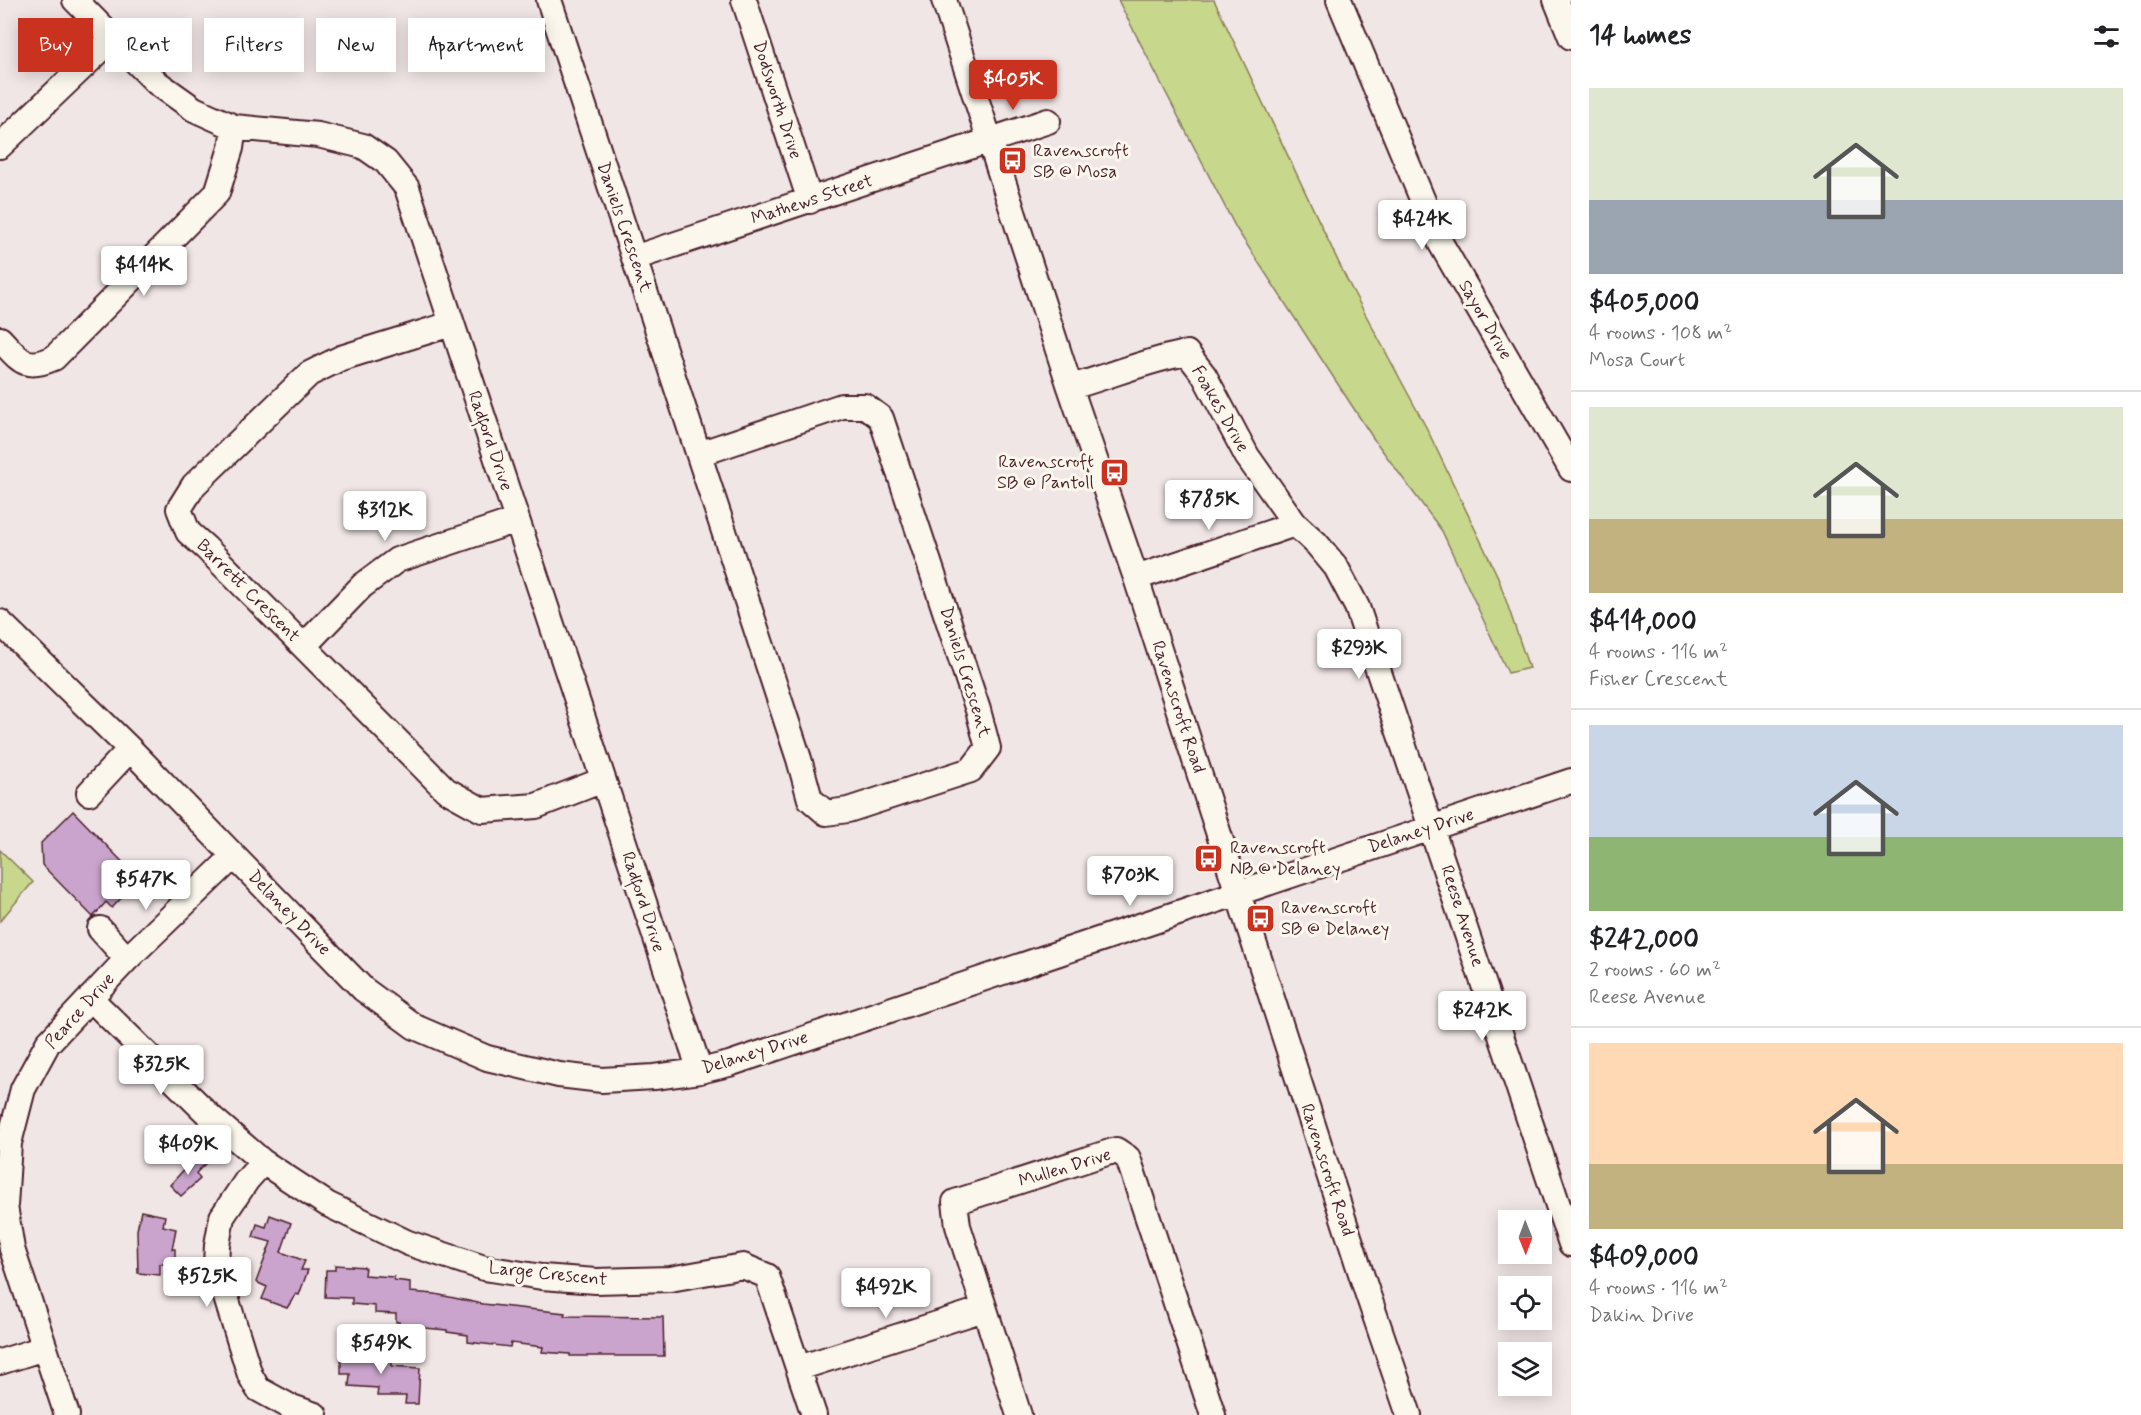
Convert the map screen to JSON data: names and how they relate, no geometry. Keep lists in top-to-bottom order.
{
  "streets": {
    "street": [
      "Dodsworth Drive",
      "Mathews Street",
      "Daniels Crescent",
      "Sayor Drive",
      "Foakes Drive",
      "Radford Drive",
      "Barrett Crescent",
      "Ravenscroft Road",
      "Delaney Drive",
      "Reese Avenue",
      "Pearce Drive",
      "Mullen Drive",
      "Large Crescent"
    ]
  },
  "crossings": [
    ["Dodsworth Drive", "Mathews Street"],
    ["Mathews Street", "Daniels Crescent"],
    ["Mathews Street", "Ravenscroft Road"],
    ["Foakes Drive", "Ravenscroft Road"],
    ["Foakes Drive", "Delaney Drive"],
    ["Foakes Drive", "Reese Avenue"],
    ["Radford Drive", "Barrett Crescent"],
    ["Radford Drive", "Delaney Drive"],
    ["Ravenscroft Road", "Delaney Drive"],
    ["Delaney Drive", "Reese Avenue"],
    ["Delaney Drive", "Pearce Drive"],
    ["Pearce Drive", "Large Crescent"]
  ],
  "places": {
    "bus stop": [
      "Ravenscroft SB @ Mosa",
      "Ravenscroft SB @ Pantoll",
      "Ravenscroft NB @ Delaney",
      "Ravenscroft SB @ Delaney"
    ]
  },
  "north": "bottom",
  "page": {
    "heading": "14 homes",
    "chip": [
      "Buy",
      "Rent",
      "Filters",
      "New",
      "Apartment"
    ],
    "price": [
      "$405K",
      "$424K",
      "$414K",
      "$785K",
      "$312K",
      "$293K",
      "$703K",
      "$547K",
      "$242K",
      "$325K",
      "$409K",
      "$525K",
      "$492K",
      "$549K"
    ],
    "list": [
      {
        "name": "$405,000",
        "note": "4 rooms · 108 m² · Mosa Court"
      },
      {
        "name": "$414,000",
        "note": "4 rooms · 116 m² · Fisher Crescent"
      },
      {
        "name": "$242,000",
        "note": "2 rooms · 60 m² · Reese Avenue"
      },
      {
        "name": "$409,000",
        "note": "4 rooms · 116 m² · Dakin Drive"
      }
    ]
  }
}
